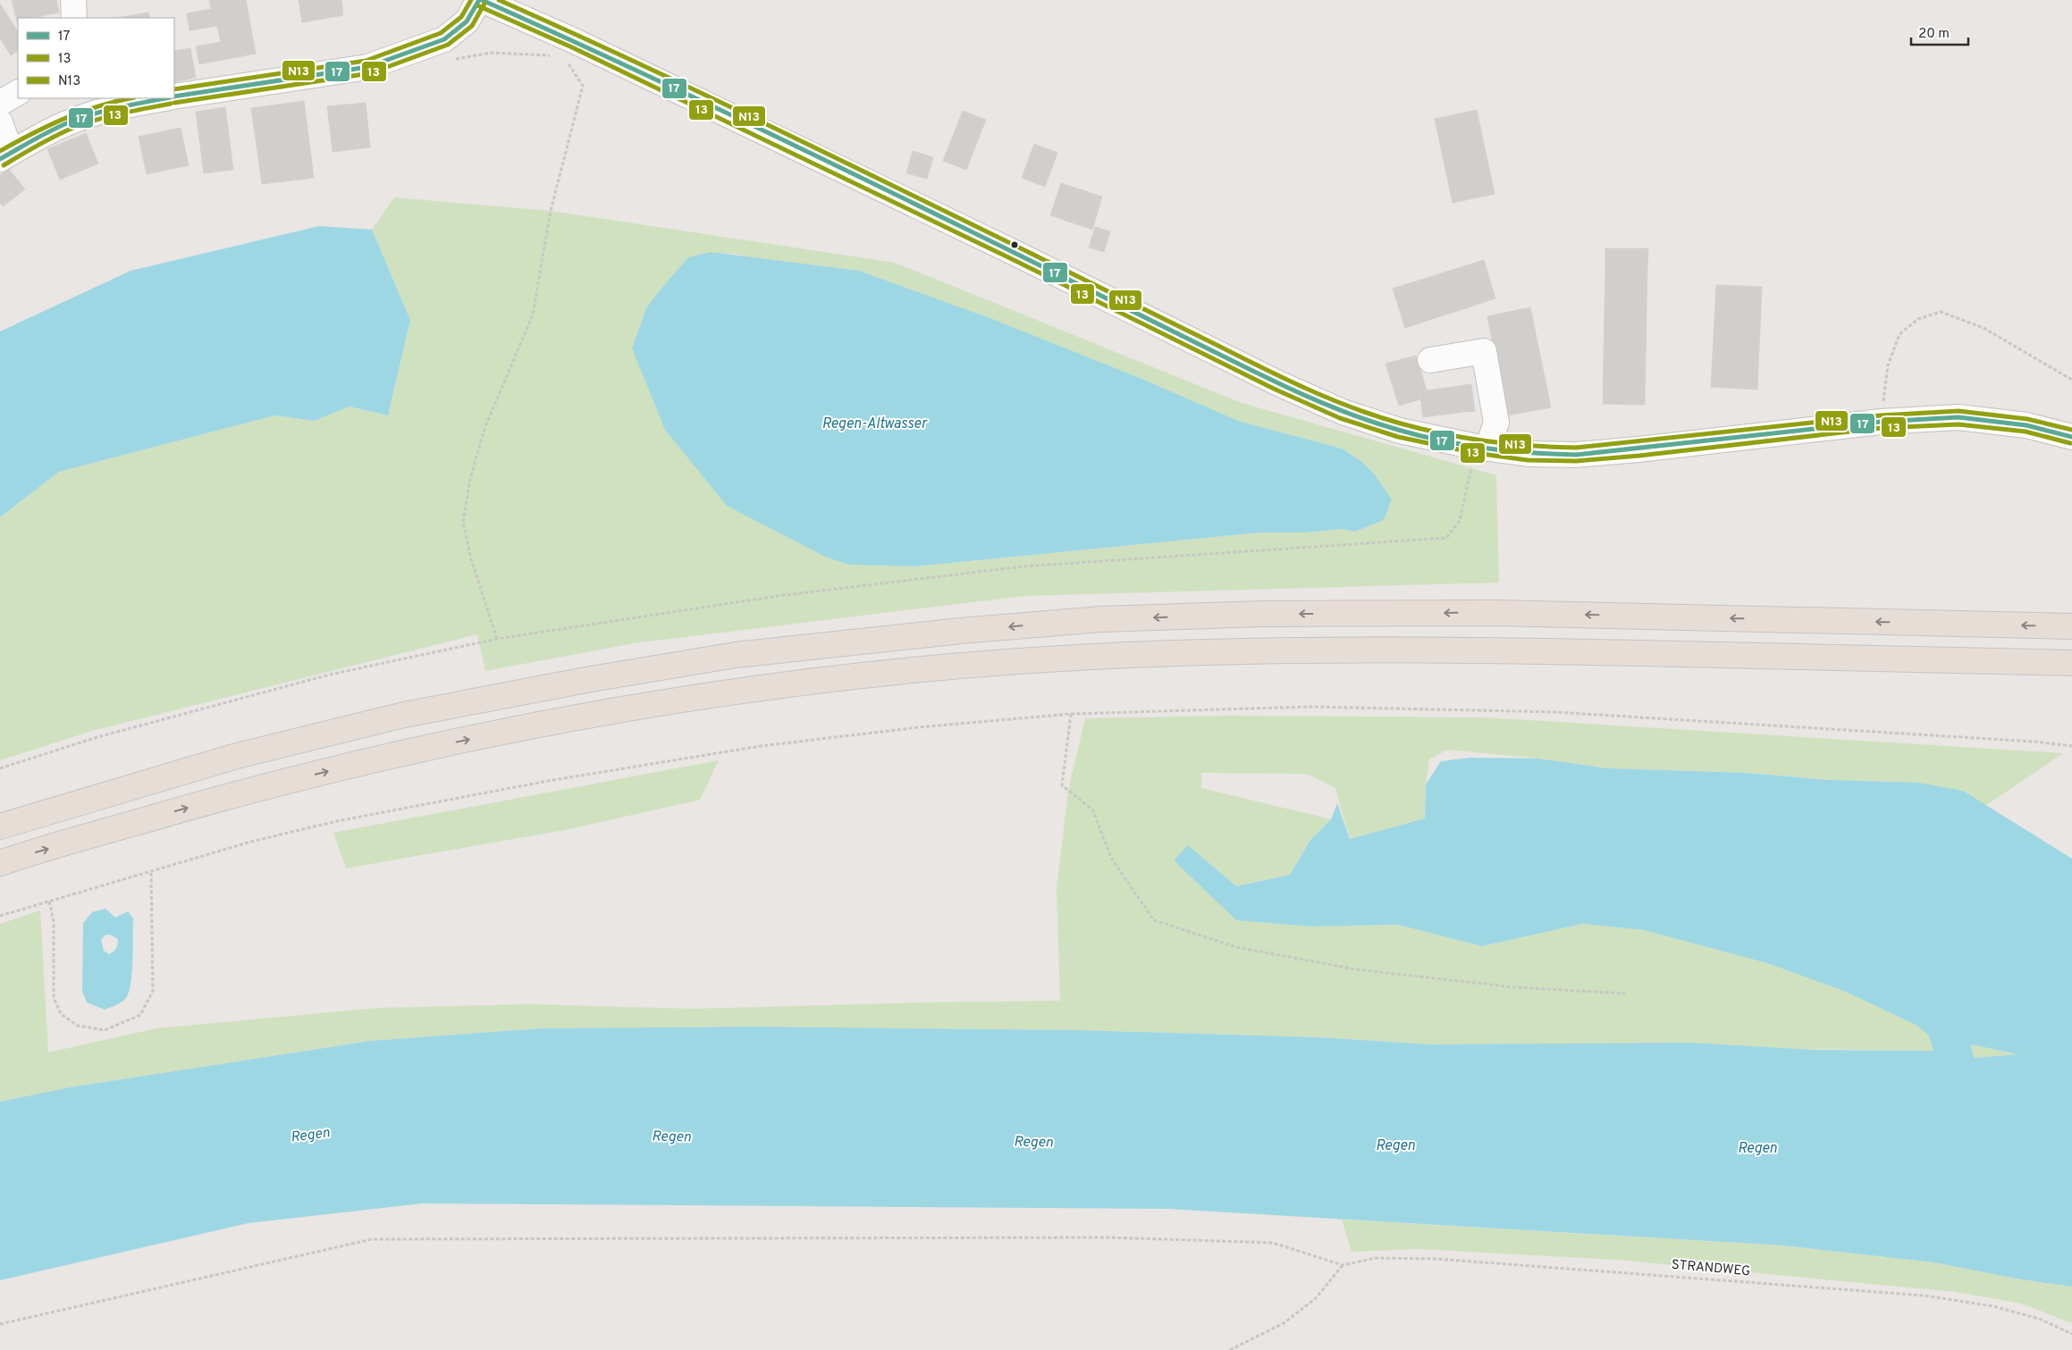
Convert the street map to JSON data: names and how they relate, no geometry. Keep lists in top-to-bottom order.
{
  "streets": {
    "path": ["STRANDWEG"]
  },
  "water": ["Regen-Altwasser", "Regen"],
  "lines": ["transit line 17", "transit line N13", "transit line 13"],
  "legend": ["17", "13", "N13"],
  "scale_bar": "20 m"
}
